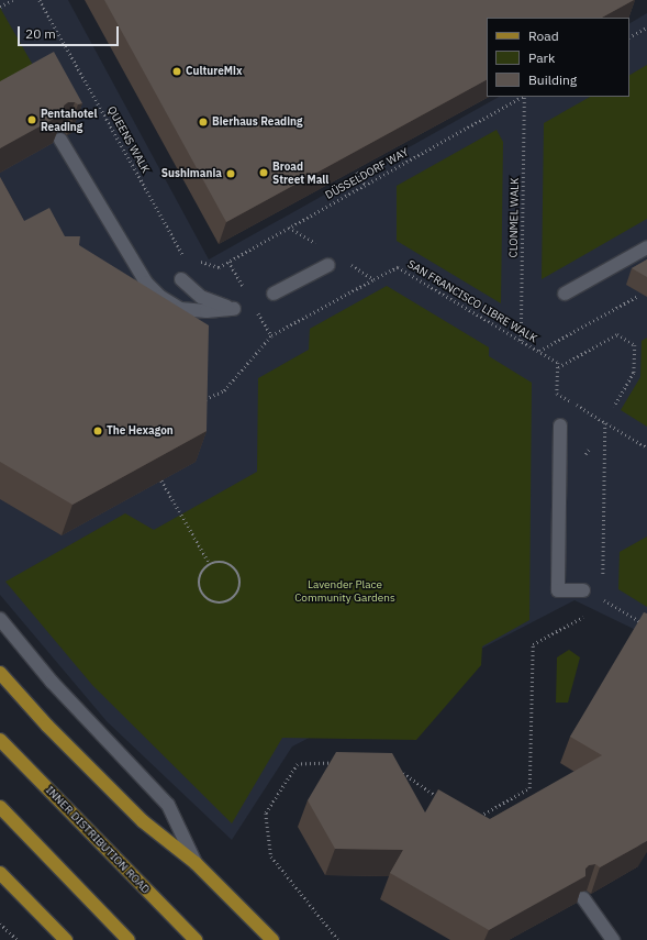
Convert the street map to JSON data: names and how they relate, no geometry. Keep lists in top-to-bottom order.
{
  "streets": {
    "main road": ["INNER DISTRIBUTION ROAD"],
    "path": [
      "QUEENS WALK",
      "DÜSSELDORF WAY",
      "CLONMEL WALK",
      "SAN FRANCISCO LIBRE WALK"
    ]
  },
  "crossings": [
    ["CLONMEL WALK", "SAN FRANCISCO LIBRE WALK"]
  ],
  "parks": ["Lavender Place Community Gardens"],
  "places": [
    "CultureMix",
    "Pentahotel Reading",
    "Bierhaus Reading",
    "Broad Street Mall",
    "Sushimania",
    "The Hexagon"
  ],
  "legend": ["Road", "Park", "Building"],
  "scale_bar": "20 m"
}
